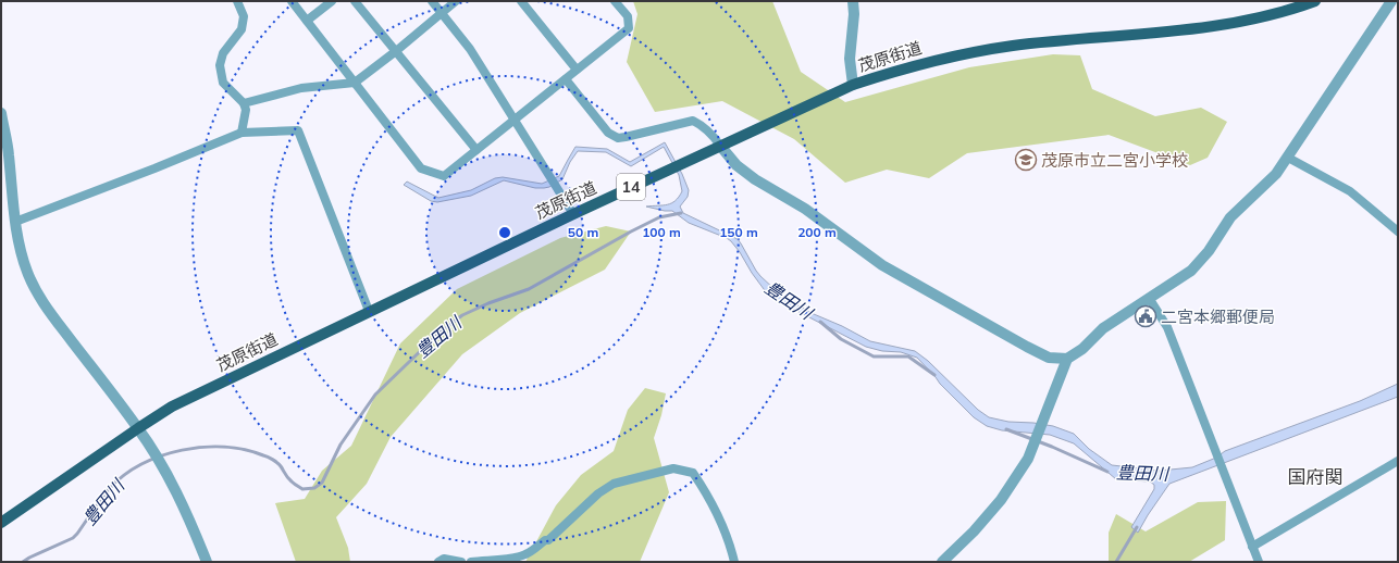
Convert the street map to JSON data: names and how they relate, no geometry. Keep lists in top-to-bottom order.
{
  "streets": {
    "main road": ["茂原街道", "14"]
  },
  "districts": ["国府関"],
  "water": ["豊田川"],
  "places": {
    "school or university": ["茂原市立二宮小学校"],
    "public building": ["二宮本郷郵便局"]
  },
  "rings": [
    "50 m",
    "100 m",
    "150 m",
    "200 m"
  ]
}
